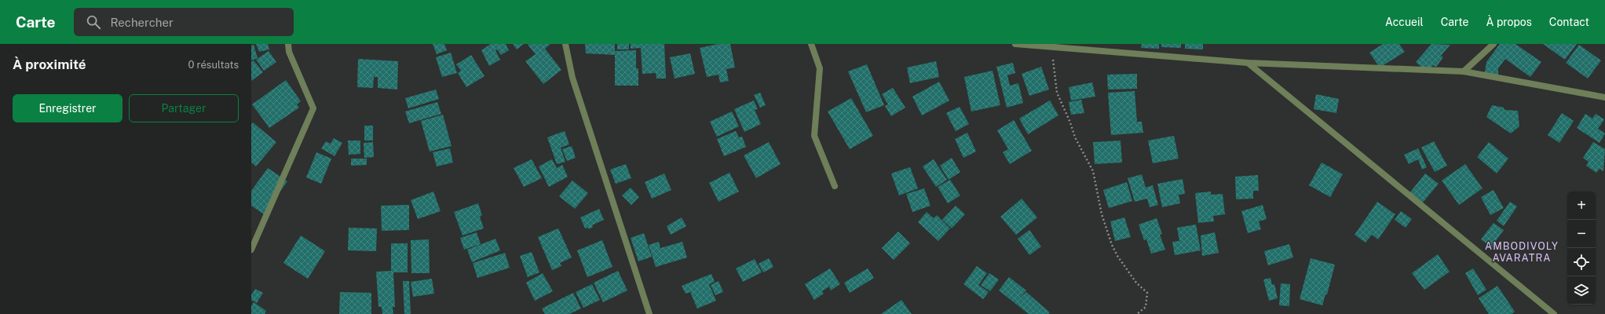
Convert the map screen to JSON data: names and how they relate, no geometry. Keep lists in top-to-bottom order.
{
  "districts": ["AMBODIVOLY AVARATRA"],
  "page": {
    "header": "Carte",
    "search": "Rechercher",
    "nav": [
      "Accueil",
      "Carte",
      "À propos",
      "Contact"
    ],
    "heading": ["À proximité", "0 résultats"],
    "buttons": ["Enregistrer", "Partager"],
    "map_buttons": ["+", "−"]
  }
}
